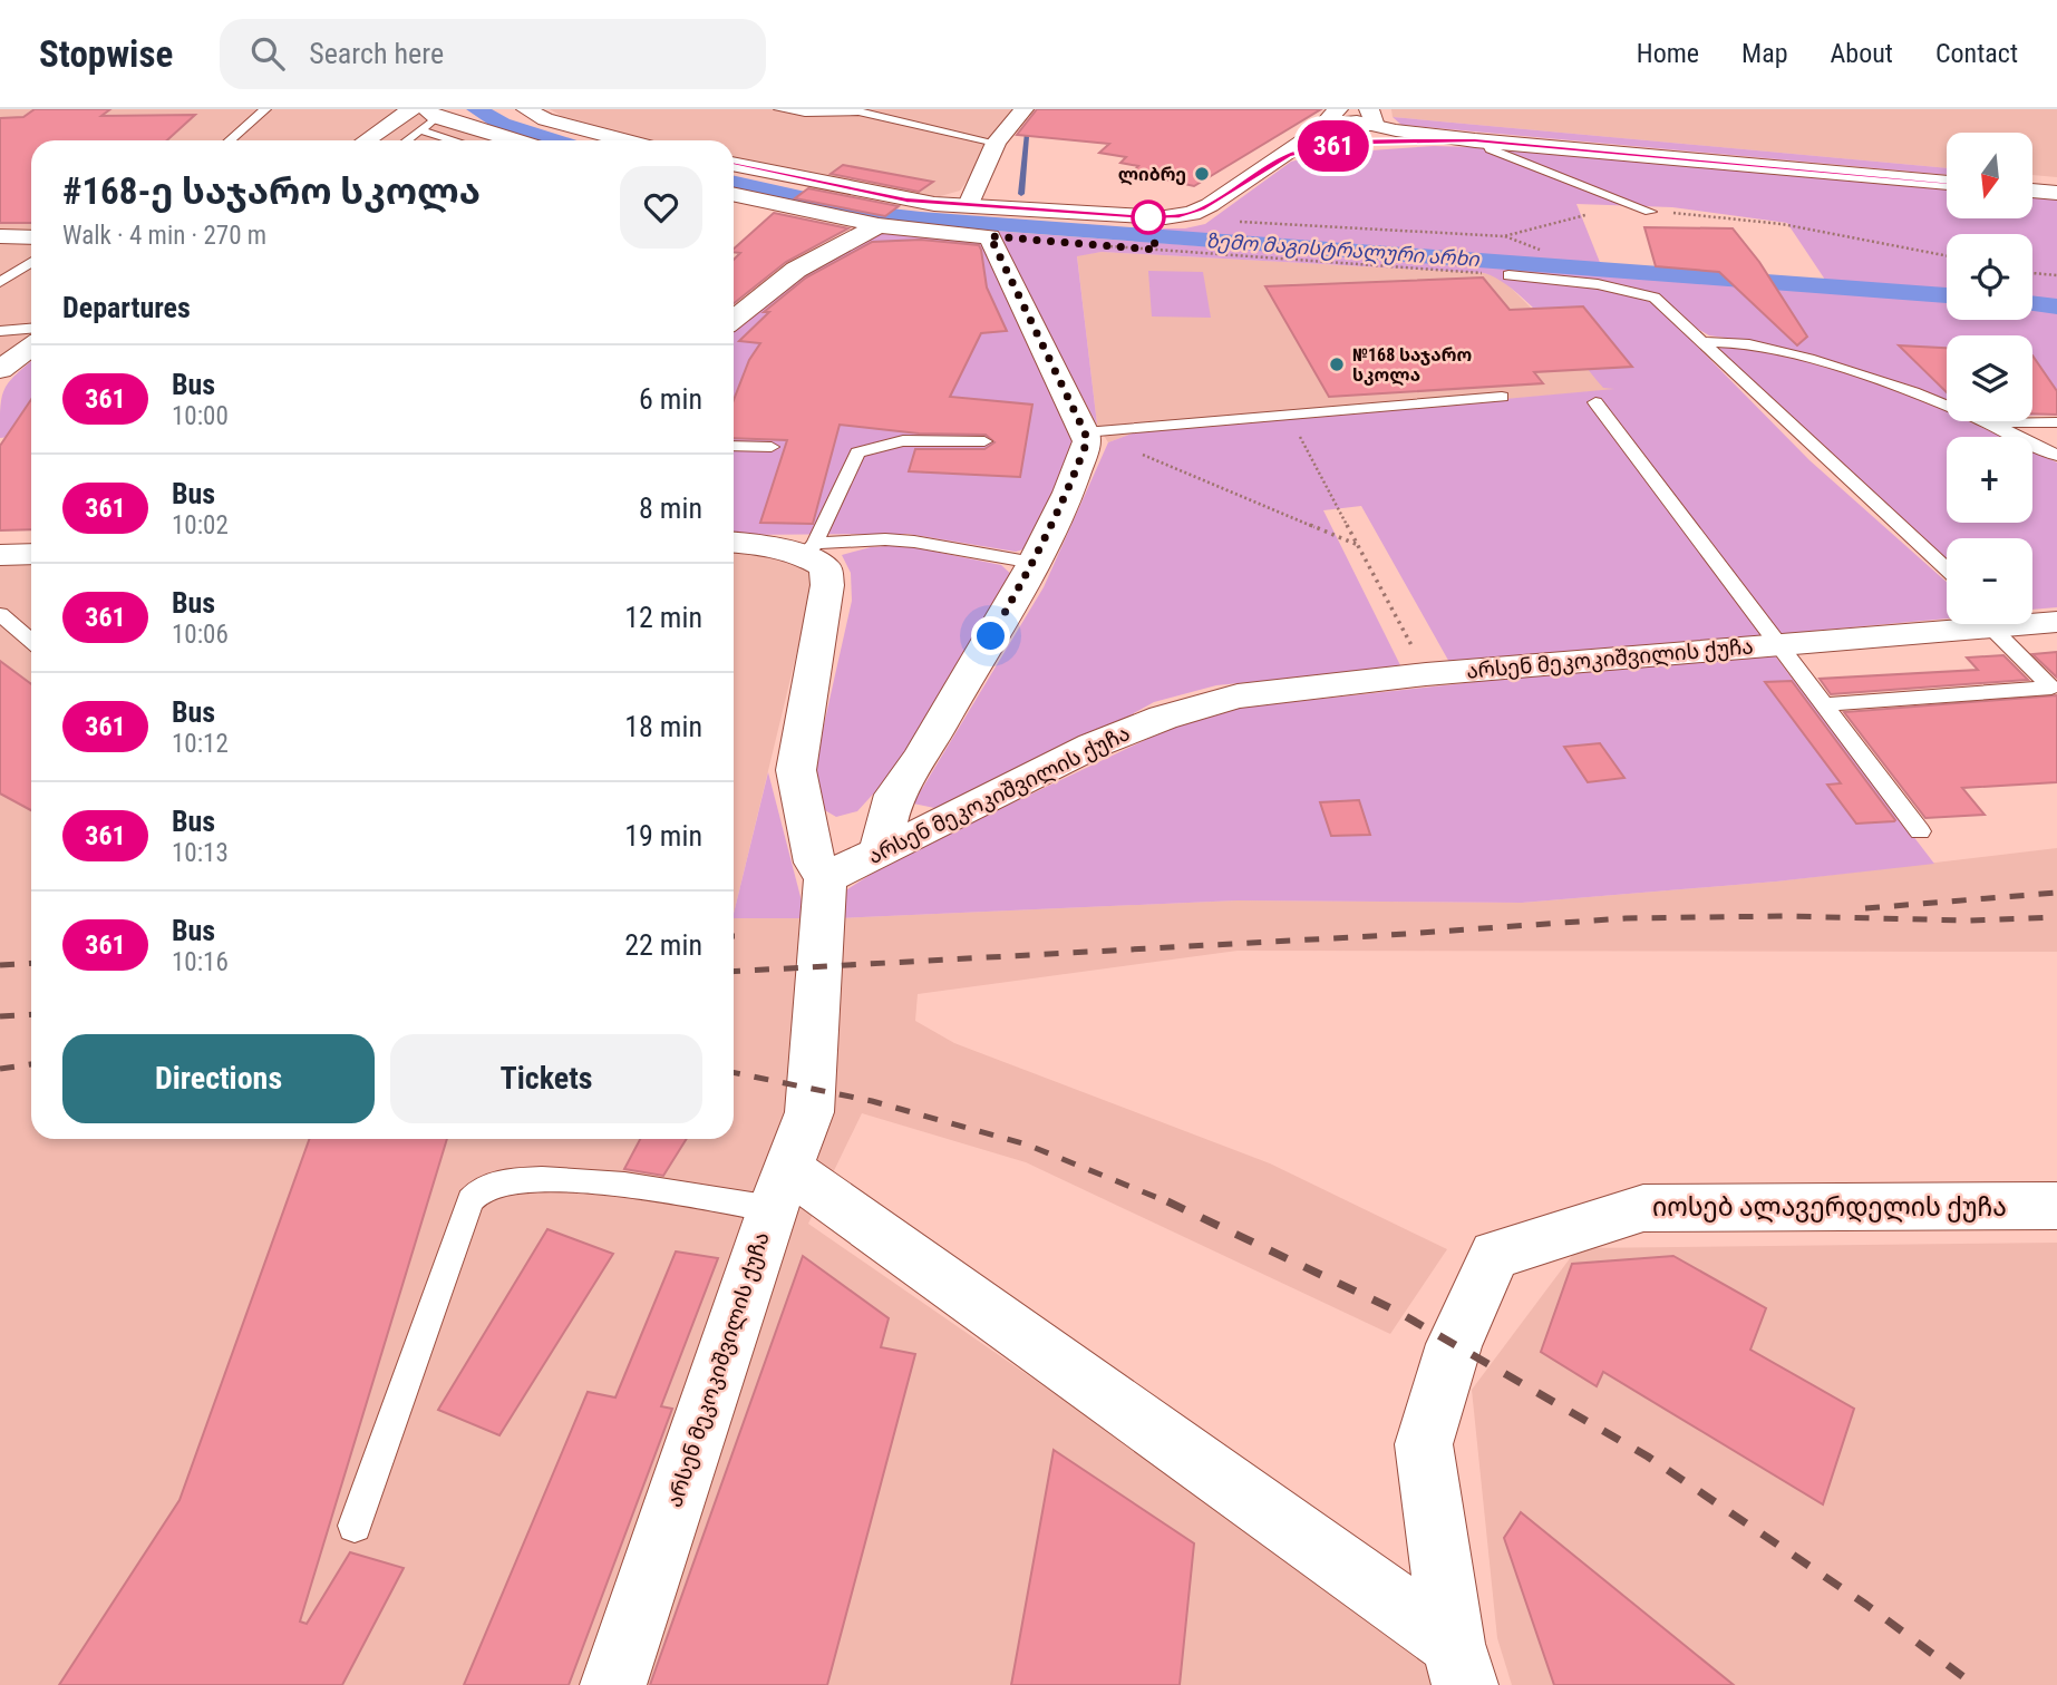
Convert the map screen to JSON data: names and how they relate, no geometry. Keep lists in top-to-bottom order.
{
  "streets": {
    "street": ["არსენ მეკოკიშვილის ქუჩა", "იოსებ ალავერდელის ქუჩა"]
  },
  "water": ["ზემო მაგისტრალური არხი"],
  "places": ["ლიბრე", "№168 საჯარო სკოლა"],
  "lines": ["bus line 361"],
  "north": "bottom",
  "page": {
    "header": "Stopwise",
    "search": "Search here",
    "nav": [
      "Home",
      "Map",
      "About",
      "Contact"
    ],
    "on_map": "361",
    "map_buttons": ["+", "−"],
    "heading": [
      ["#168-ე საჯარო სკოლა", "Walk · 4 min · 270 m"],
      "Departures"
    ],
    "list": [
      {
        "mark": "361",
        "name": "Bus",
        "note": "10:00",
        "value": "6 min"
      },
      {
        "mark": "361",
        "name": "Bus",
        "note": "10:02",
        "value": "8 min"
      },
      {
        "mark": "361",
        "name": "Bus",
        "note": "10:06",
        "value": "12 min"
      },
      {
        "mark": "361",
        "name": "Bus",
        "note": "10:12",
        "value": "18 min"
      },
      {
        "mark": "361",
        "name": "Bus",
        "note": "10:13",
        "value": "19 min"
      },
      {
        "mark": "361",
        "name": "Bus",
        "note": "10:16",
        "value": "22 min"
      }
    ],
    "buttons": ["Directions", "Tickets"]
  }
}
